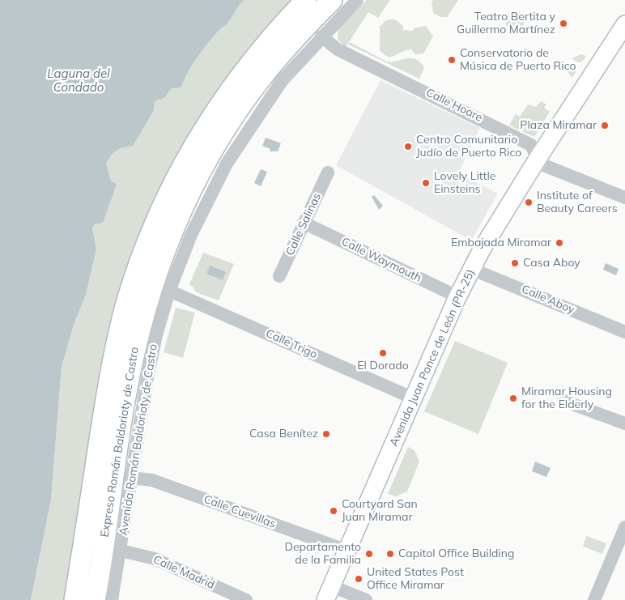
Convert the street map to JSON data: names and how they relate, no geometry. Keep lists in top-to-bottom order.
{
  "streets": {
    "highway": ["Expreso Román Baldorioty de Castro"],
    "main road": ["Avenida Juan Ponce de León (PR-25)"],
    "street": [
      "Calle Hoare",
      "Calle Salinas",
      "Calle Waymouth",
      "Calle Aboy",
      "Calle Trigo",
      "Avenida Román Baldorioty de Castro",
      "Calle Cuevillas",
      "Calle Madrid"
    ]
  },
  "crossings": [
    ["Calle Hoare", "Avenida Juan Ponce de León (PR-25)"],
    ["Calle Hoare", "Avenida Román Baldorioty de Castro"],
    ["Calle Salinas", "Calle Waymouth"],
    ["Calle Waymouth", "Avenida Juan Ponce de León (PR-25)"],
    ["Calle Aboy", "Avenida Juan Ponce de León (PR-25)"],
    ["Calle Trigo", "Avenida Juan Ponce de León (PR-25)"],
    ["Calle Trigo", "Avenida Román Baldorioty de Castro"],
    ["Avenida Juan Ponce de León (PR-25)", "Calle Cuevillas"],
    ["Avenida Román Baldorioty de Castro", "Calle Cuevillas"],
    ["Avenida Román Baldorioty de Castro", "Calle Madrid"]
  ],
  "water": ["Laguna del Condado"],
  "places": [
    "Teatro Bertita y Guillermo Martínez",
    "Conservatorio de Música de Puerto Rico",
    "Plaza Miramar",
    "Centro Comunitario Judío de Puerto Rico",
    "Lovely Little Einsteins",
    "Institute of Beauty Careers",
    "Embajada Miramar",
    "Casa Aboy",
    "El Dorado",
    "Miramar Housing for the Elderly",
    "Casa Benítez",
    "Courtyard San Juan Miramar",
    "Departamento de la Familia",
    "Capitol Office Building",
    "United States Post Office Miramar"
  ]
}
